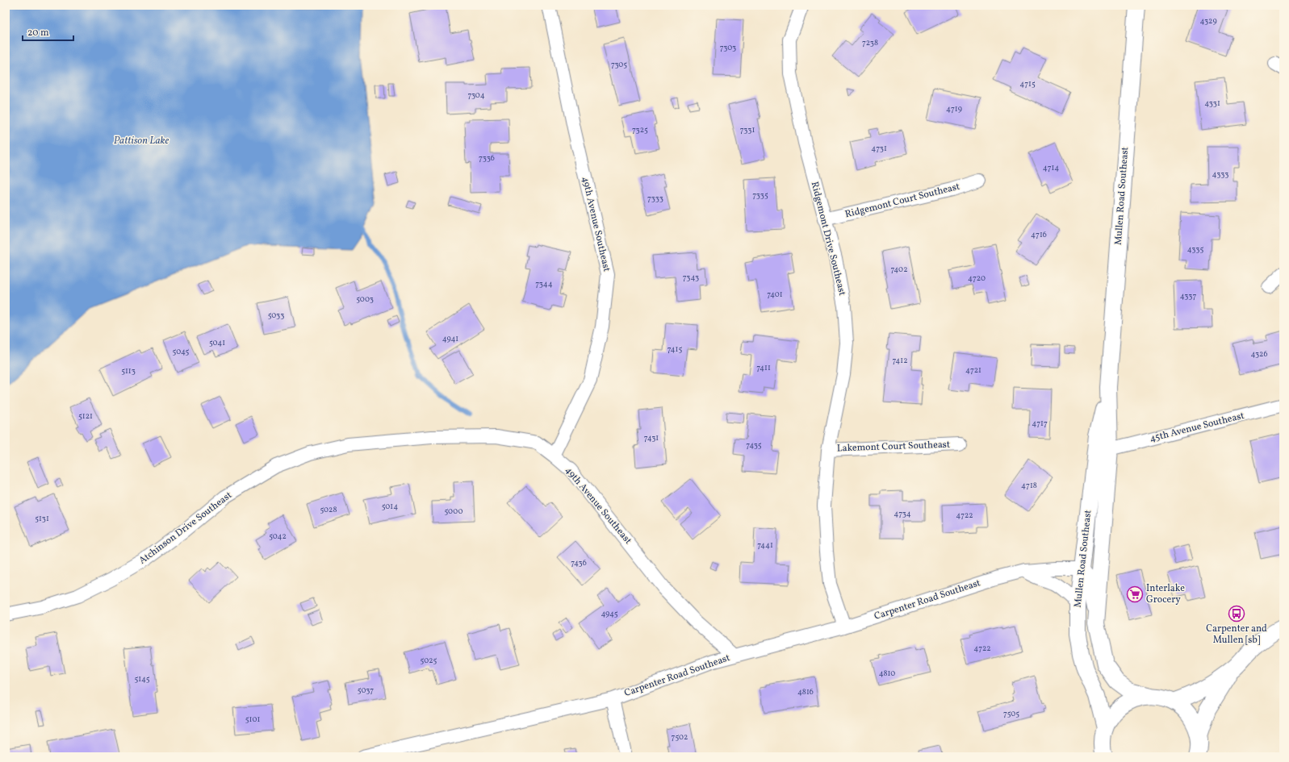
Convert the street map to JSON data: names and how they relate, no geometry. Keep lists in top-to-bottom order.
{
  "streets": {
    "street": [
      "Mullen Road Southeast",
      "Ridgemont Court Southeast",
      "49th Avenue Southeast",
      "Ridgemont Drive Southeast",
      "45th Avenue Southeast",
      "Lakemont Court Southeast",
      "Atchinson Drive Southeast",
      "Carpenter Road Southeast"
    ]
  },
  "crossings": [
    ["Mullen Road Southeast", "45th Avenue Southeast"],
    ["Mullen Road Southeast", "Carpenter Road Southeast"],
    ["Ridgemont Court Southeast", "Ridgemont Drive Southeast"],
    ["49th Avenue Southeast", "Atchinson Drive Southeast"],
    ["49th Avenue Southeast", "Carpenter Road Southeast"],
    ["Ridgemont Drive Southeast", "Lakemont Court Southeast"],
    ["Ridgemont Drive Southeast", "Carpenter Road Southeast"]
  ],
  "water": ["Pattison Lake"],
  "places": {
    "supermarket": ["Interlake Grocery"],
    "bus stop": ["Carpenter and Mullen [sb]"]
  },
  "house_numbers": [
    "4329",
    "7238",
    "7303",
    "7305",
    "4715",
    "7304",
    "4331",
    "4719",
    "7325",
    "7331",
    "4731",
    "7336",
    "4714",
    "4333",
    "7335",
    "7333",
    "4716",
    "4335",
    "7402",
    "7343",
    "4720",
    "7344",
    "7401",
    "4337",
    "5003",
    "5033",
    "4941",
    "5041",
    "7415",
    "5045",
    "4326",
    "7412",
    "7411",
    "4721",
    "5113",
    "5121",
    "4717",
    "7431",
    "7435",
    "4718",
    "5014",
    "5028",
    "5000",
    "4734",
    "4722",
    "5131",
    "5042",
    "7441",
    "7436",
    "4945",
    "4722",
    "5025",
    "4810",
    "5145",
    "5037",
    "4816",
    "7505",
    "5101",
    "7502"
  ],
  "scale_bar": "20 m"
}
